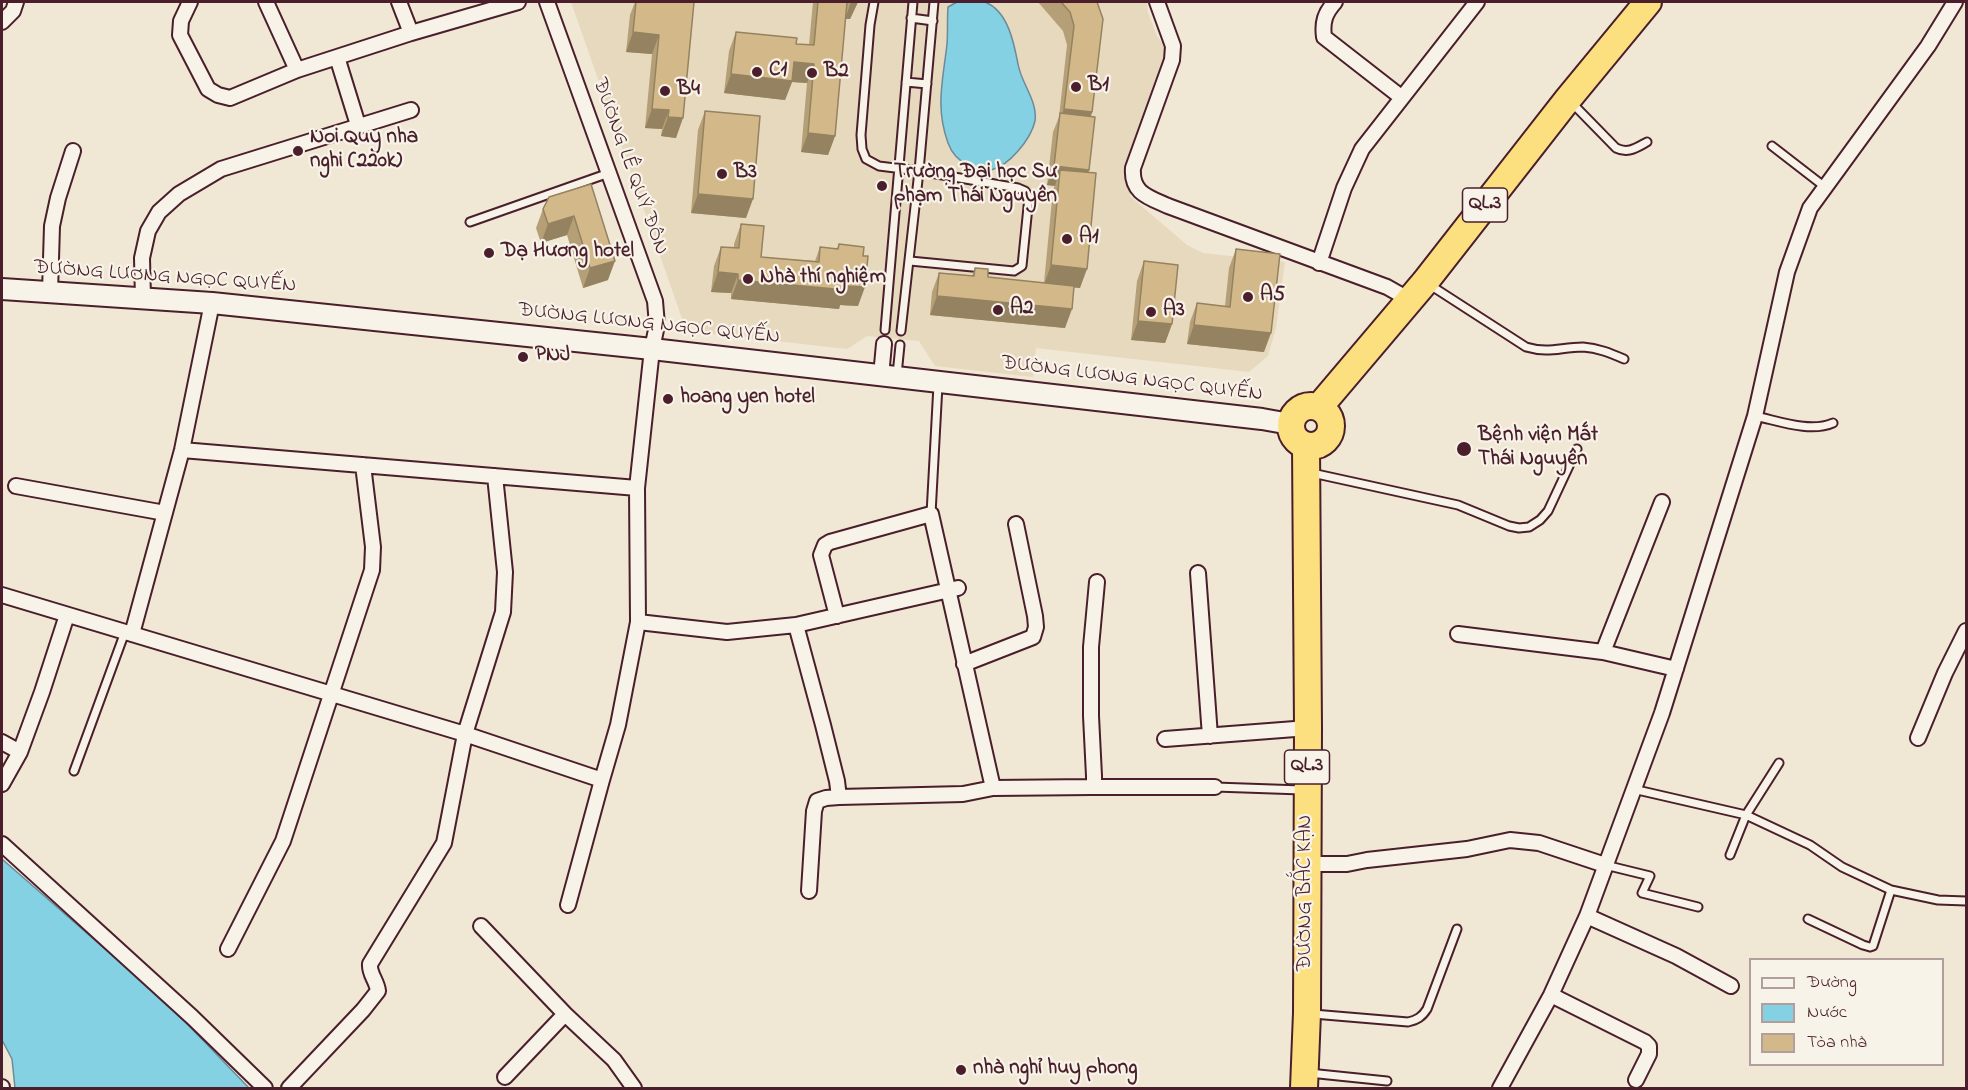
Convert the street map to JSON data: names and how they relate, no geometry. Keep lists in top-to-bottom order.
{
  "streets": {
    "highway": ["QL.3", "ĐƯỜNG BẮC KẠN"],
    "main road": ["ĐƯỜNG LƯƠNG NGỌC QUYẾN"],
    "street": ["ĐƯỜNG LÊ QUÝ ĐÔN"]
  },
  "crossings": [
    ["ĐƯỜNG LÊ QUÝ ĐÔN", "ĐƯỜNG LƯƠNG NGỌC QUYẾN"],
    ["QL.3", "ĐƯỜNG LƯƠNG NGỌC QUYẾN"],
    ["QL.3", "ĐƯỜNG BẮC KẠN"],
    ["ĐƯỜNG LƯƠNG NGỌC QUYẾN", "ĐƯỜNG BẮC KẠN"]
  ],
  "places": [
    "C1",
    "B2",
    "B1",
    "B4",
    "Noi Quy nha nghi (220k)",
    "B3",
    "Trường Đại học Sư phạm Thái Nguyên",
    "A1",
    "Dạ Hương hotel",
    "Nhà thí nghiệm",
    "A5",
    "A2",
    "A3",
    "PNJ",
    "hoang yen hotel",
    "Bệnh viện Mắt Thái Nguyên",
    "nhà nghỉ huy phong"
  ],
  "legend": ["Đường", "Nước", "Tòa nhà"]
}
